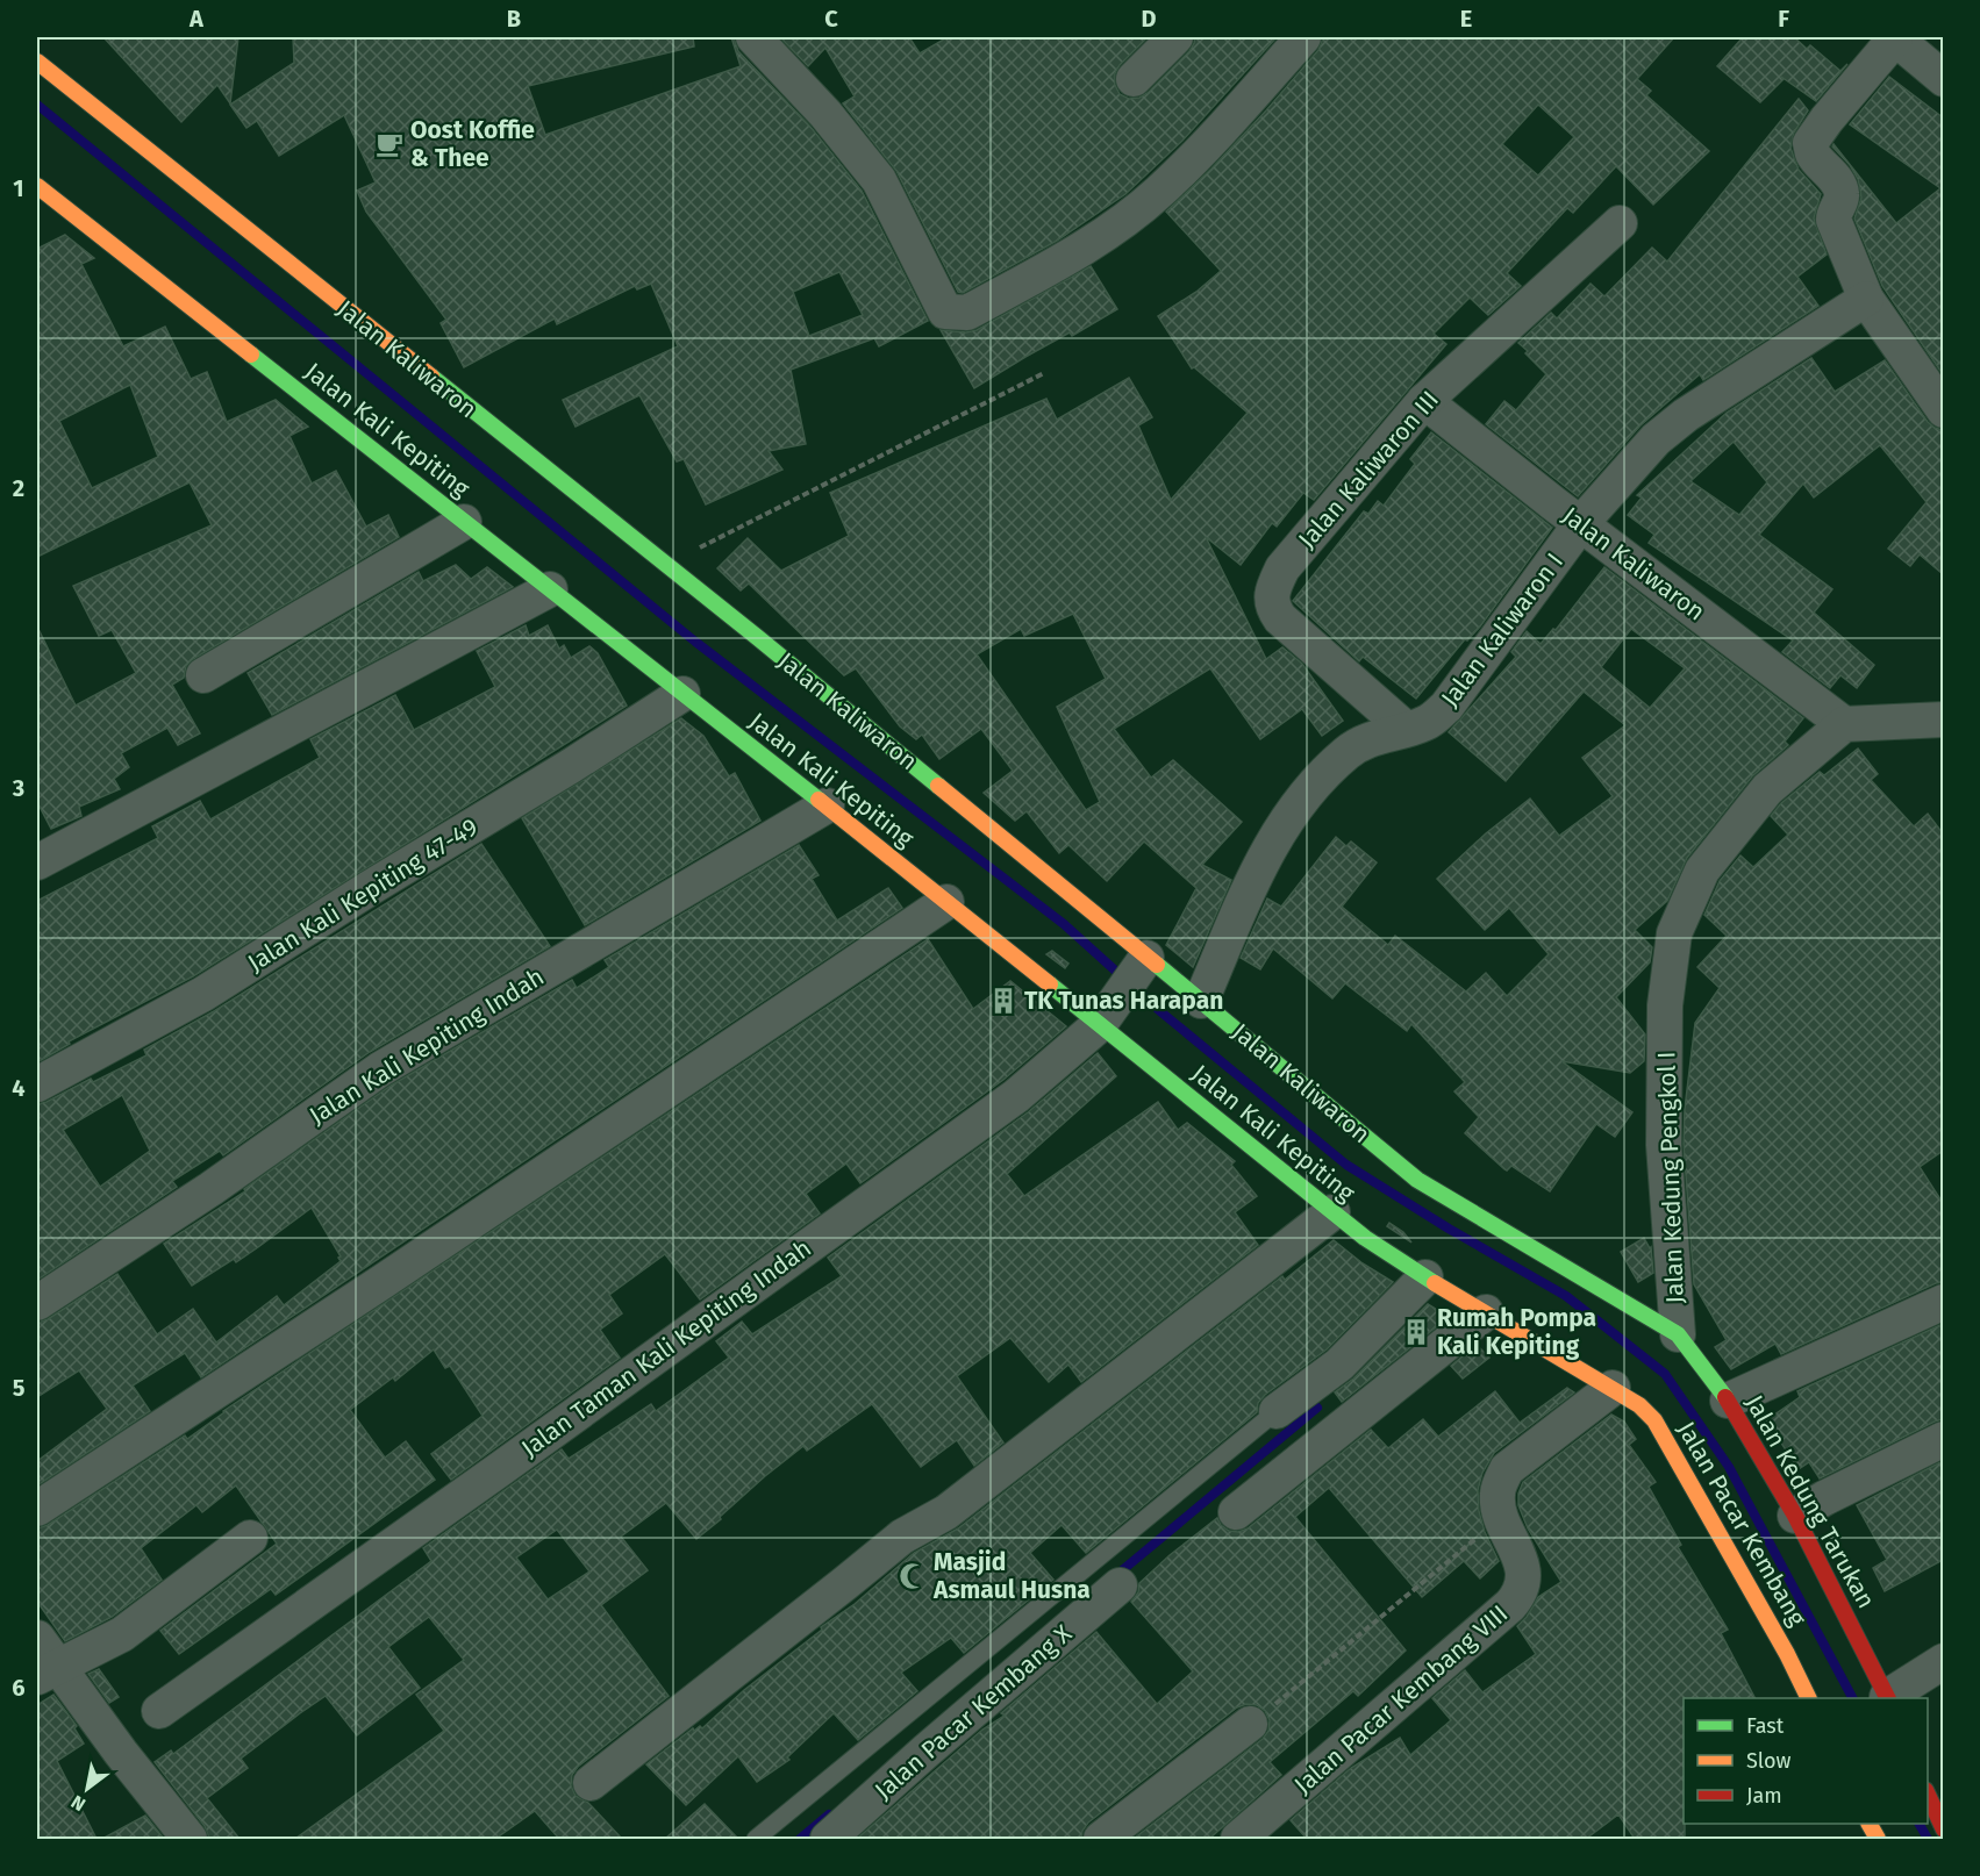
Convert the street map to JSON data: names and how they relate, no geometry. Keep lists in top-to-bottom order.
{
  "streets": {
    "main road": [
      "Jalan Kaliwaron",
      "Jalan Kali Kepiting",
      "Jalan Kedung Tarukan",
      "Jalan Pacar Kembang"
    ],
    "street": [
      "Jalan Kaliwaron III",
      "Jalan Kaliwaron I",
      "Jalan Kali Kepiting 47-49",
      "Jalan Kali Kepiting Indah",
      "Jalan Kedung Pengkol I",
      "Jalan Taman Kali Kepiting Indah",
      "Jalan Pacar Kembang VIII",
      "Jalan Pacar Kembang X"
    ]
  },
  "crossings": [
    ["Jalan Kaliwaron", "Jalan Kaliwaron III"],
    ["Jalan Kaliwaron", "Jalan Kaliwaron I"],
    ["Jalan Kaliwaron", "Jalan Kedung Pengkol I"],
    ["Jalan Kaliwaron", "Jalan Taman Kali Kepiting Indah"],
    ["Jalan Kaliwaron", "Jalan Kedung Tarukan"],
    ["Jalan Kali Kepiting", "Jalan Kali Kepiting 47-49"],
    ["Jalan Kali Kepiting", "Jalan Kali Kepiting Indah"],
    ["Jalan Kali Kepiting", "Jalan Taman Kali Kepiting Indah"],
    ["Jalan Kali Kepiting", "Jalan Pacar Kembang"],
    ["Jalan Kali Kepiting", "Jalan Pacar Kembang VIII"],
    ["Jalan Kaliwaron III", "Jalan Kaliwaron I"],
    ["Jalan Kedung Pengkol I", "Jalan Kedung Tarukan"],
    ["Jalan Pacar Kembang", "Jalan Pacar Kembang VIII"]
  ],
  "places": {
    "cafe": ["Oost Koffie & Thee"],
    "building": ["TK Tunas Harapan", "Rumah Pompa Kali Kepiting"],
    "mosque": ["Masjid Asmaul Husna"]
  },
  "legend": ["Fast", "Slow", "Jam"],
  "north": "bottom left",
  "grid": {
    "columns": [
      "A",
      "B",
      "C",
      "D",
      "E",
      "F"
    ],
    "rows": [
      "1",
      "2",
      "3",
      "4",
      "5",
      "6"
    ]
  }
}
